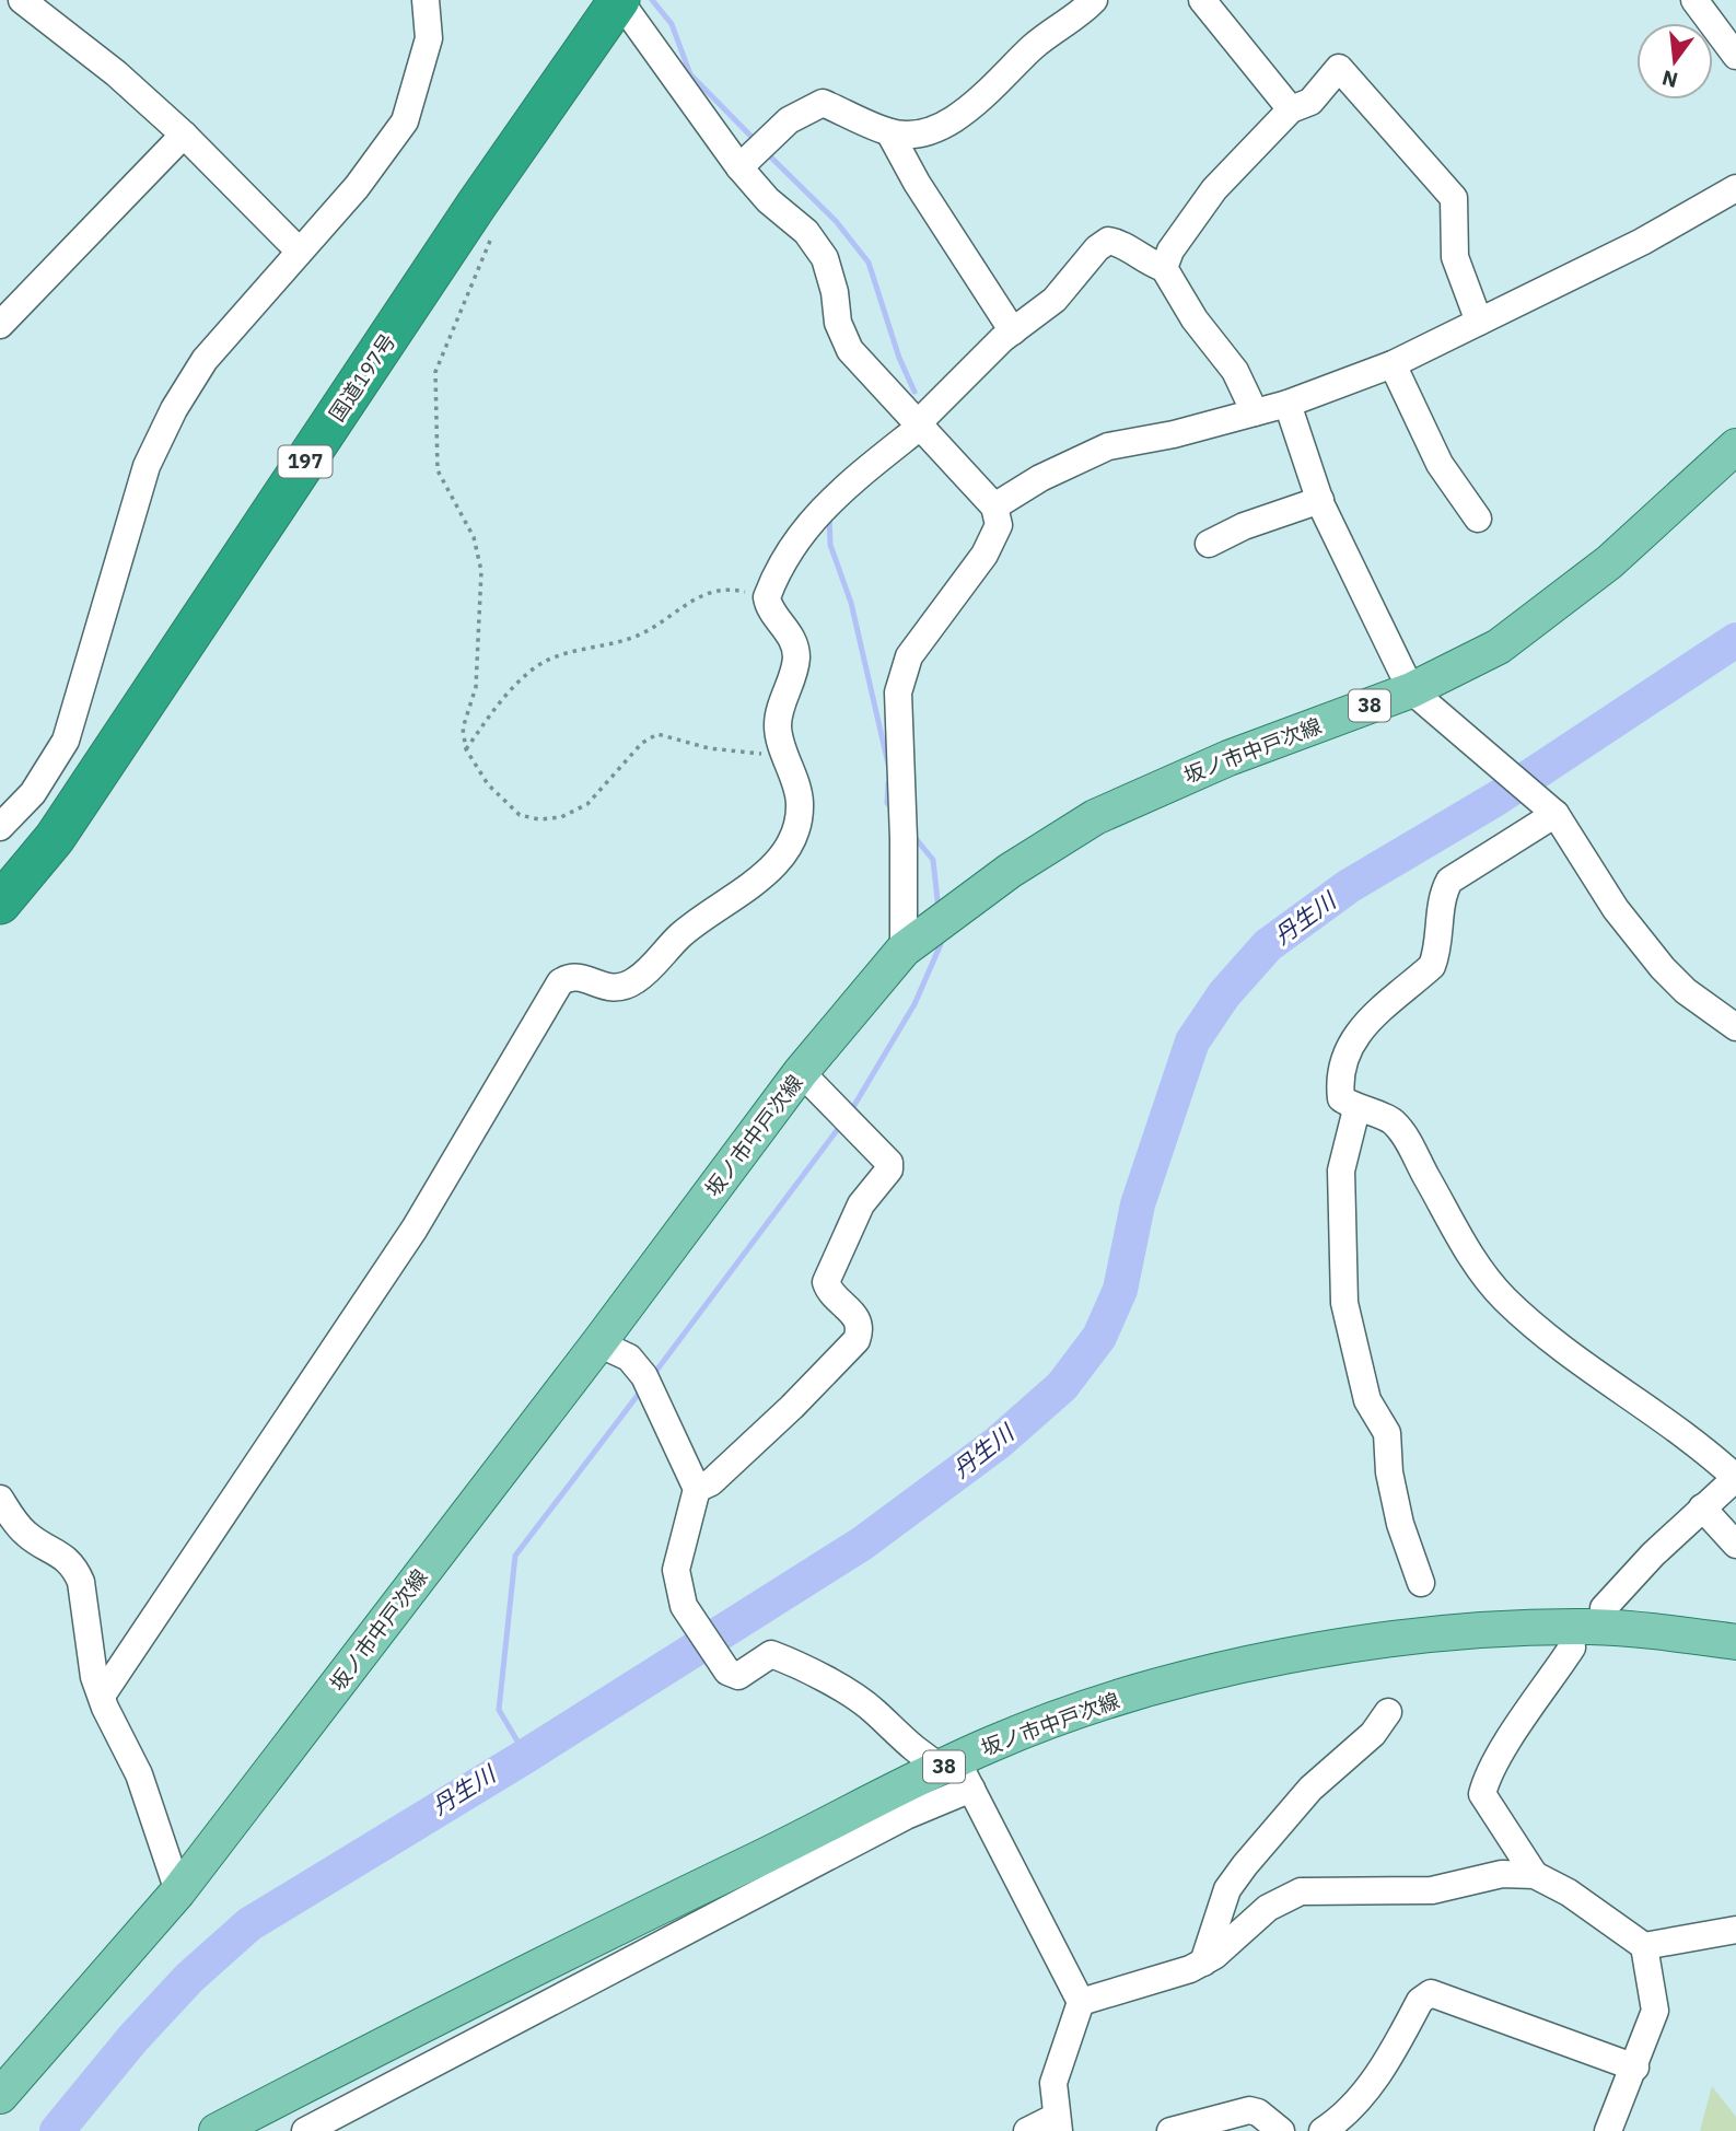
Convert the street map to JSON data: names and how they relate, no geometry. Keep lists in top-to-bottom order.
{
  "streets": {
    "highway": ["国道197号", "197"],
    "main road": ["38", "坂ノ市中戸次線"]
  },
  "water": ["丹生川"],
  "north": "bottom"
}
